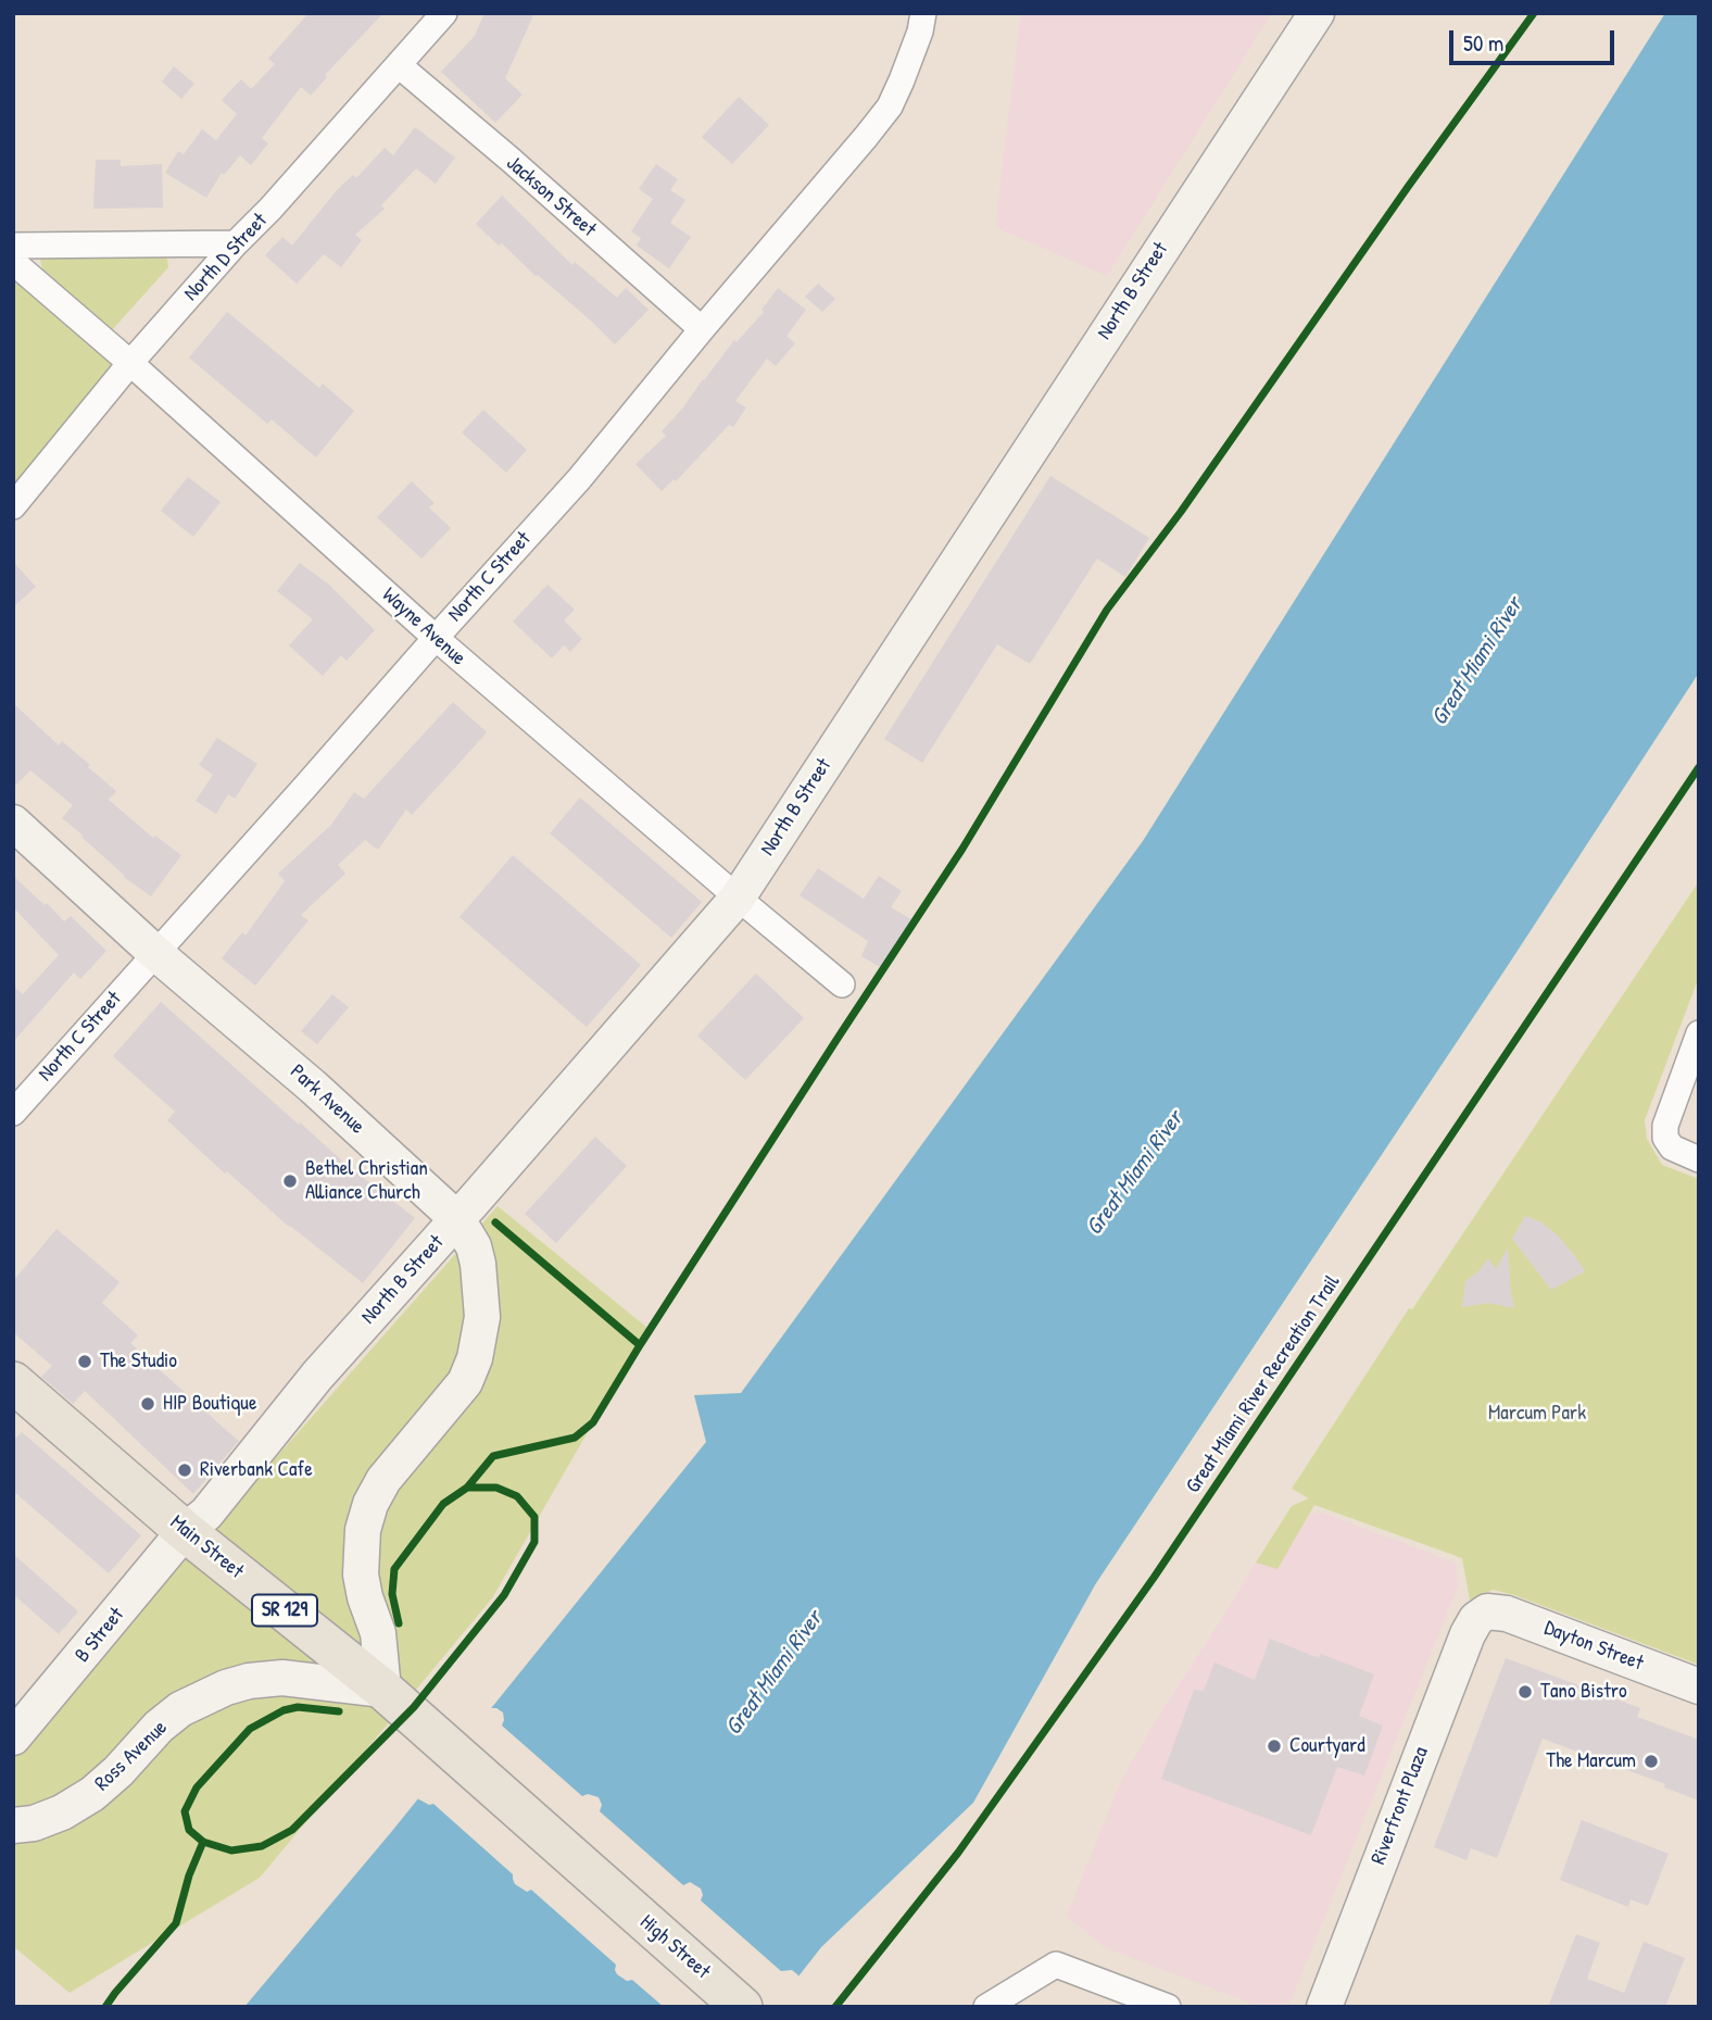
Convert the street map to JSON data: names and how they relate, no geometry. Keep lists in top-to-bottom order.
{
  "streets": {
    "main road": [
      "North B Street",
      "Park Avenue",
      "Main Street",
      "SR 129",
      "B Street",
      "Dayton Street",
      "Ross Avenue",
      "Riverfront Plaza",
      "High Street"
    ],
    "street": [
      "Jackson Street",
      "North D Street",
      "North C Street",
      "Wayne Avenue"
    ],
    "cycle path": ["Great Miami River Recreation Trail"]
  },
  "crossings": [
    ["Jackson Street", "North D Street"],
    ["Jackson Street", "North C Street"],
    ["North D Street", "Wayne Avenue"],
    ["North B Street", "Wayne Avenue"],
    ["North B Street", "Park Avenue"],
    ["North B Street", "Main Street"],
    ["North B Street", "B Street"],
    ["North C Street", "Wayne Avenue"],
    ["North C Street", "Park Avenue"],
    ["Park Avenue", "Main Street"],
    ["Park Avenue", "Ross Avenue"],
    ["Main Street", "B Street"],
    ["Main Street", "Ross Avenue"],
    ["Main Street", "High Street"],
    ["Dayton Street", "Riverfront Plaza"]
  ],
  "water": ["Great Miami River"],
  "parks": ["Marcum Park"],
  "places": [
    "Bethel Christian Alliance Church",
    "The Studio",
    "HIP Boutique",
    "Riverbank Cafe",
    "Tano Bistro",
    "Courtyard",
    "The Marcum"
  ],
  "scale_bar": "50 m"
}
